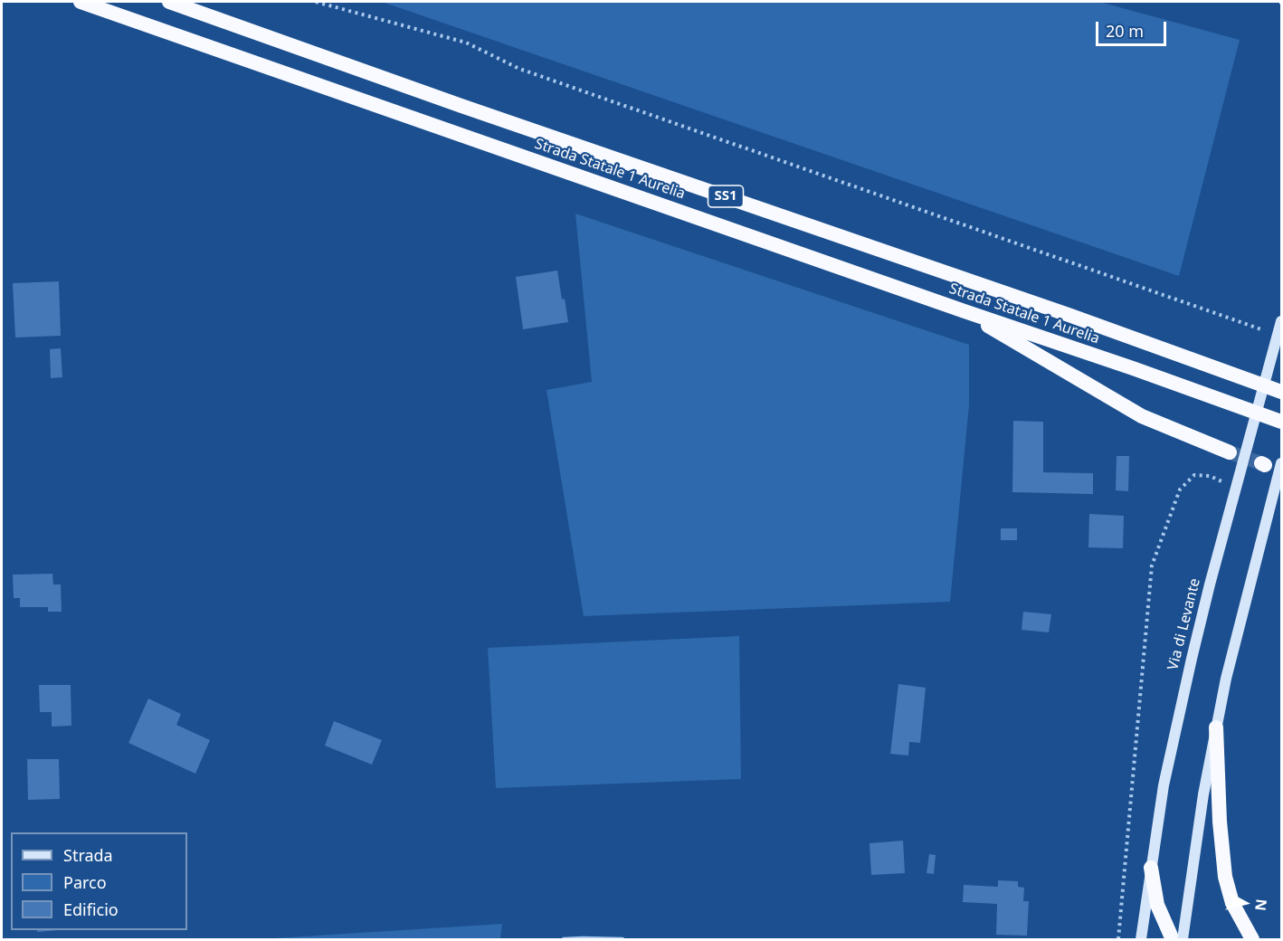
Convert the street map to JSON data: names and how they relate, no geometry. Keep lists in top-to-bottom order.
{
  "streets": {
    "highway": ["Strada Statale 1 Aurelia", "SS1"],
    "main road": ["Via di Levante"]
  },
  "legend": ["Strada", "Parco", "Edificio"],
  "scale_bar": "20 m",
  "north": "right"
}
